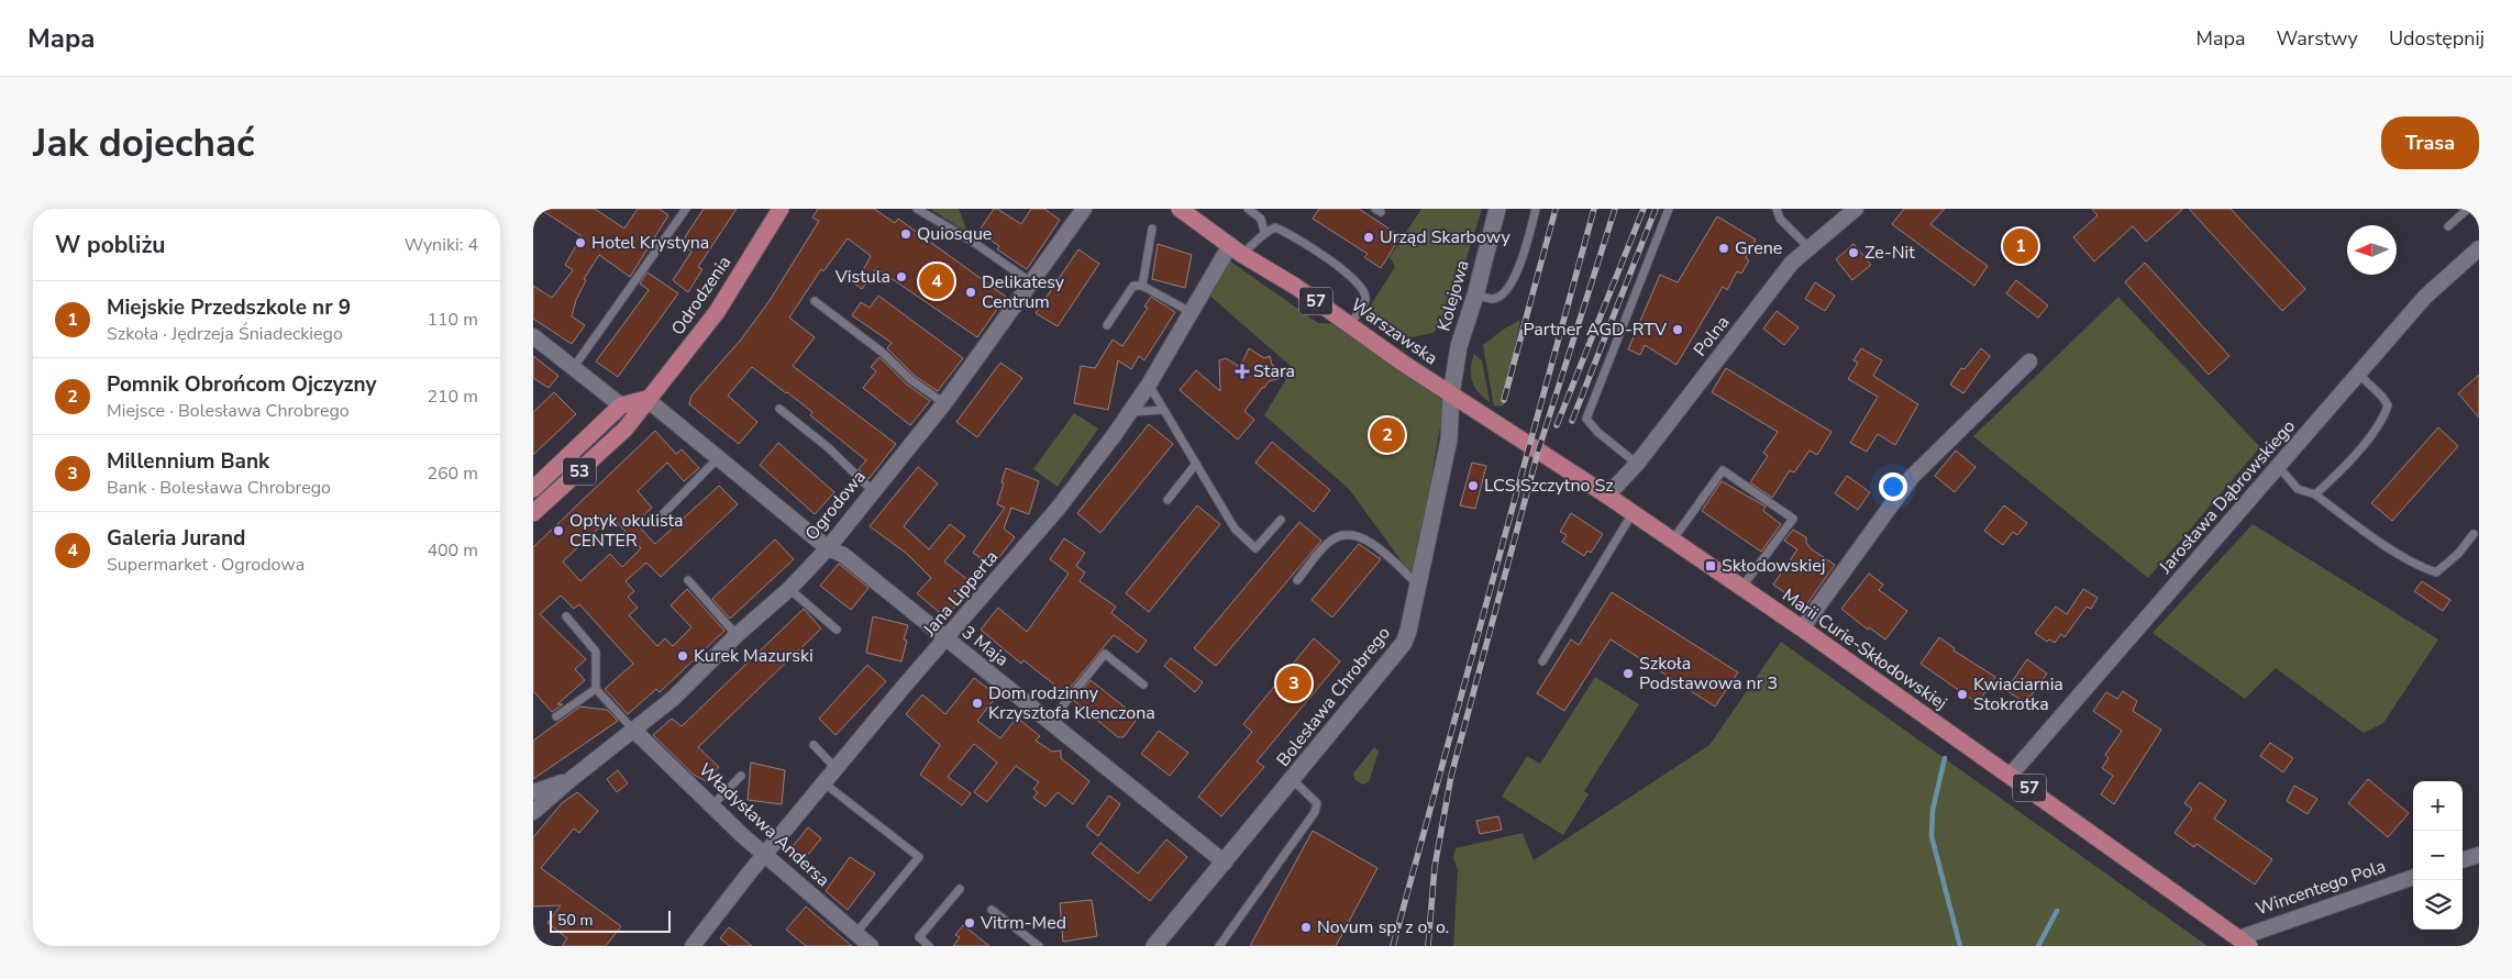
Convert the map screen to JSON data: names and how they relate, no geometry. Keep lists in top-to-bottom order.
{
  "streets": {
    "main road": [
      "Odrodzenia",
      "57",
      "Warszawska",
      "53",
      "Marii Curie-Skłodowskiej"
    ],
    "street": [
      "Kolejowa",
      "Polna",
      "Jarosława Dąbrowskiego",
      "Ogrodowa",
      "Jana Lipperta",
      "3 Maja",
      "Bolesława Chrobrego",
      "Władysława Andersa",
      "Wincentego Pola"
    ]
  },
  "crossings": [
    ["Odrodzenia", "53"],
    ["Odrodzenia", "3 Maja"],
    ["Kolejowa", "Warszawska"],
    ["Kolejowa", "Marii Curie-Skłodowskiej"],
    ["Kolejowa", "Bolesława Chrobrego"],
    ["Warszawska", "Jana Lipperta"],
    ["Warszawska", "Marii Curie-Skłodowskiej"],
    ["Warszawska", "Bolesława Chrobrego"],
    ["Polna", "Marii Curie-Skłodowskiej"],
    ["53", "3 Maja"],
    ["Jarosława Dąbrowskiego", "Marii Curie-Skłodowskiej"],
    ["Ogrodowa", "3 Maja"],
    ["Ogrodowa", "Władysława Andersa"],
    ["Jana Lipperta", "3 Maja"],
    ["Jana Lipperta", "Władysława Andersa"],
    ["3 Maja", "Bolesława Chrobrego"],
    ["Marii Curie-Skłodowskiej", "Bolesława Chrobrego"],
    ["Marii Curie-Skłodowskiej", "Wincentego Pola"]
  ],
  "places": {
    "other": [
      "Quiosque",
      "Urząd Skarbowy",
      "Hotel Krystyna",
      "Grene",
      "Ze-Nit",
      "Vistula",
      "Delikatesy Centrum",
      "Partner AGD-RTV",
      "LCS Szczytno Sz",
      "Optyk okulista CENTER",
      "Kurek Mazurski",
      "Szkoła Podstawowa nr 3",
      "Kwiaciarnia Stokrotka",
      "Dom rodzinny Krzysztofa Klenczona",
      "Vitrm-Med",
      "Novum sp. z o. o."
    ],
    "health": ["Stara"],
    "transit": ["Skłodowskiej"]
  },
  "scale_bar": "50 m",
  "north": "left",
  "page": {
    "header": "Mapa",
    "nav": ["Mapa", "Warstwy", "Udostępnij"],
    "buttons": "Trasa",
    "title": "Jak dojechać",
    "heading": ["W pobliżu", "Wyniki: 4"],
    "pins": [
      "1",
      "4",
      "2",
      "3"
    ],
    "list": [
      {
        "mark": "1",
        "name": "Miejskie Przedszkole nr 9",
        "note": "Szkoła · Jędrzeja Śniadeckiego",
        "value": "110 m"
      },
      {
        "mark": "2",
        "name": "Pomnik Obrońcom Ojczyzny",
        "note": "Miejsce · Bolesława Chrobrego",
        "value": "210 m"
      },
      {
        "mark": "3",
        "name": "Millennium Bank",
        "note": "Bank · Bolesława Chrobrego",
        "value": "260 m"
      },
      {
        "mark": "4",
        "name": "Galeria Jurand",
        "note": "Supermarket · Ogrodowa",
        "value": "400 m"
      }
    ],
    "map_buttons": ["+", "−"],
    "scale": "50 m"
  }
}
